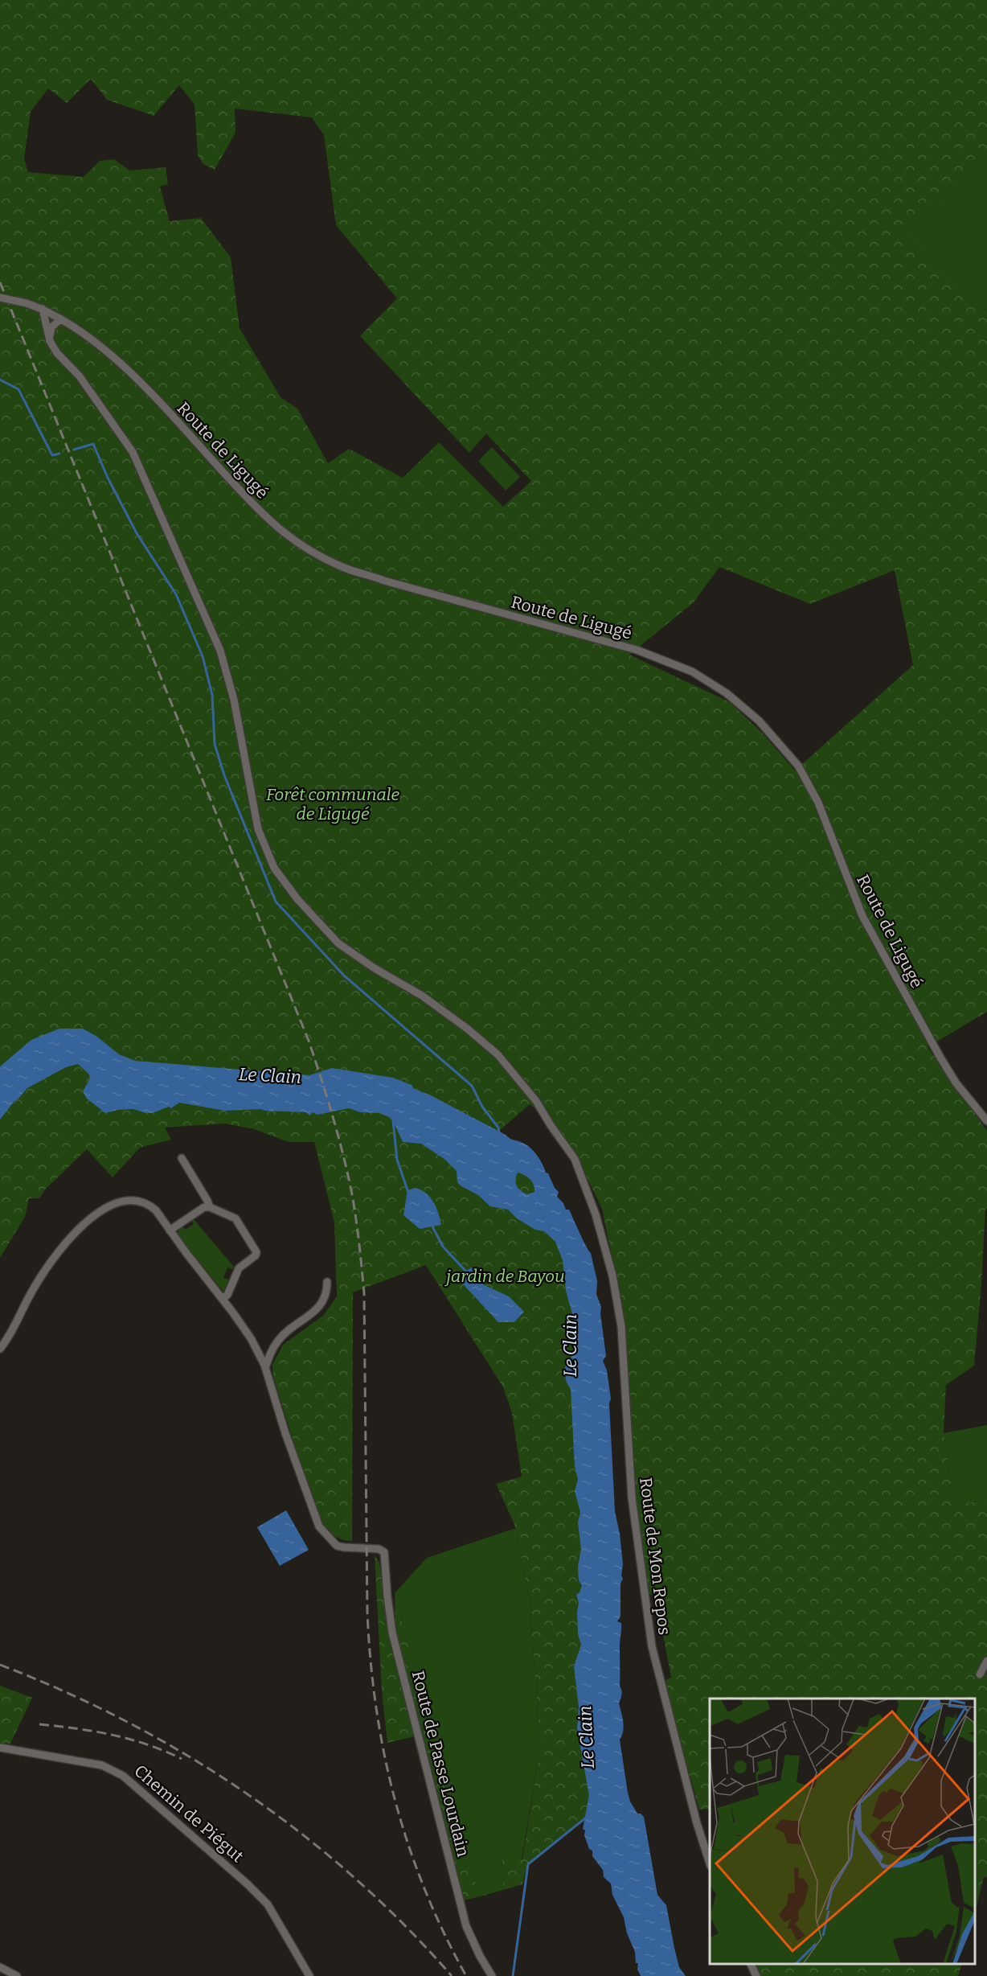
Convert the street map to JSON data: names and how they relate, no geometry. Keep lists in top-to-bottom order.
{
  "streets": {
    "street": [
      "Route de Ligugé",
      "Route de Mon Repos",
      "Route de Passe Lourdain",
      "Chemin de Piégut"
    ]
  },
  "water": ["Le Clain"],
  "parks": ["Forêt communale de Ligugé", "jardin de Bayou"]
}
